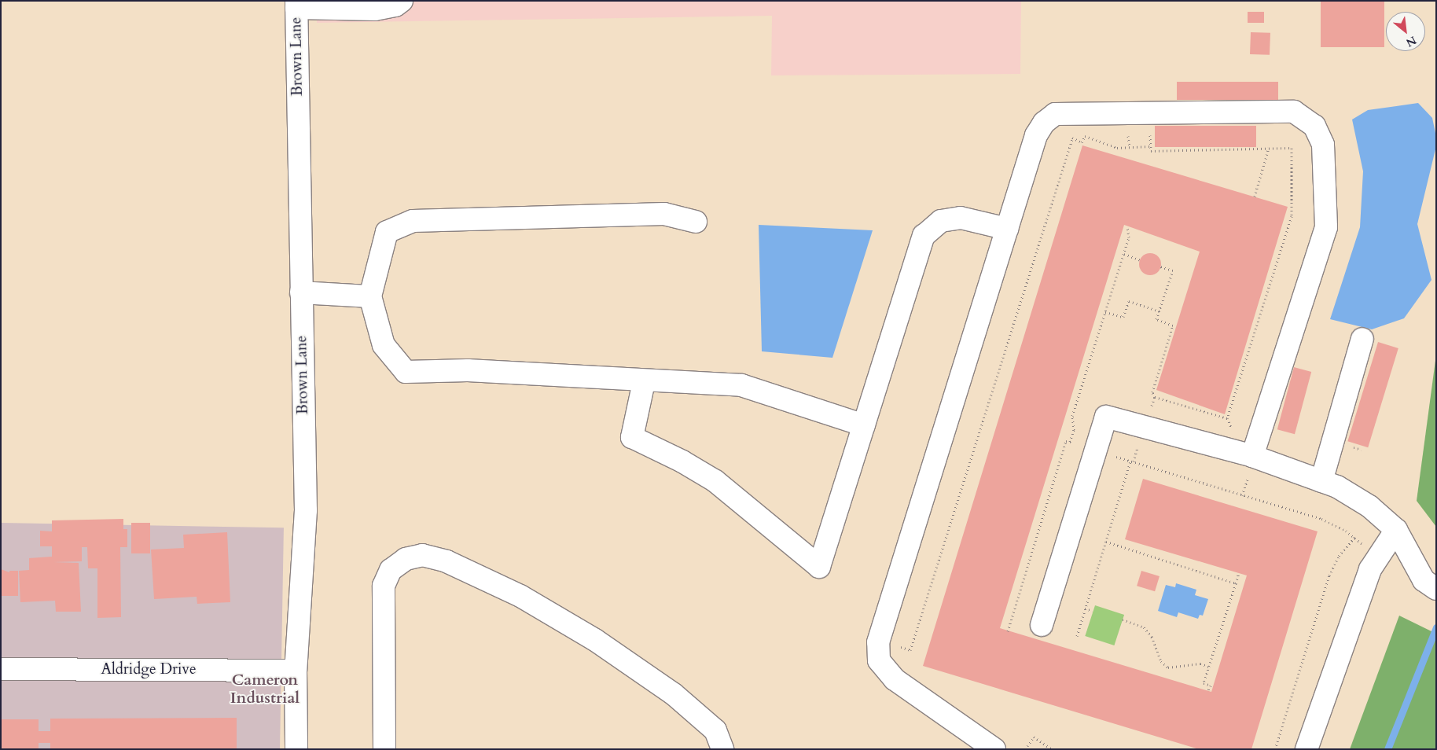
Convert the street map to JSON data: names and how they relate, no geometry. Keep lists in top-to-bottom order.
{
  "streets": {
    "street": ["Brown Lane", "Aldridge Drive"]
  },
  "crossings": [
    ["Brown Lane", "Aldridge Drive"]
  ],
  "districts": ["Cameron Industrial"],
  "north": "bottom right"
}
